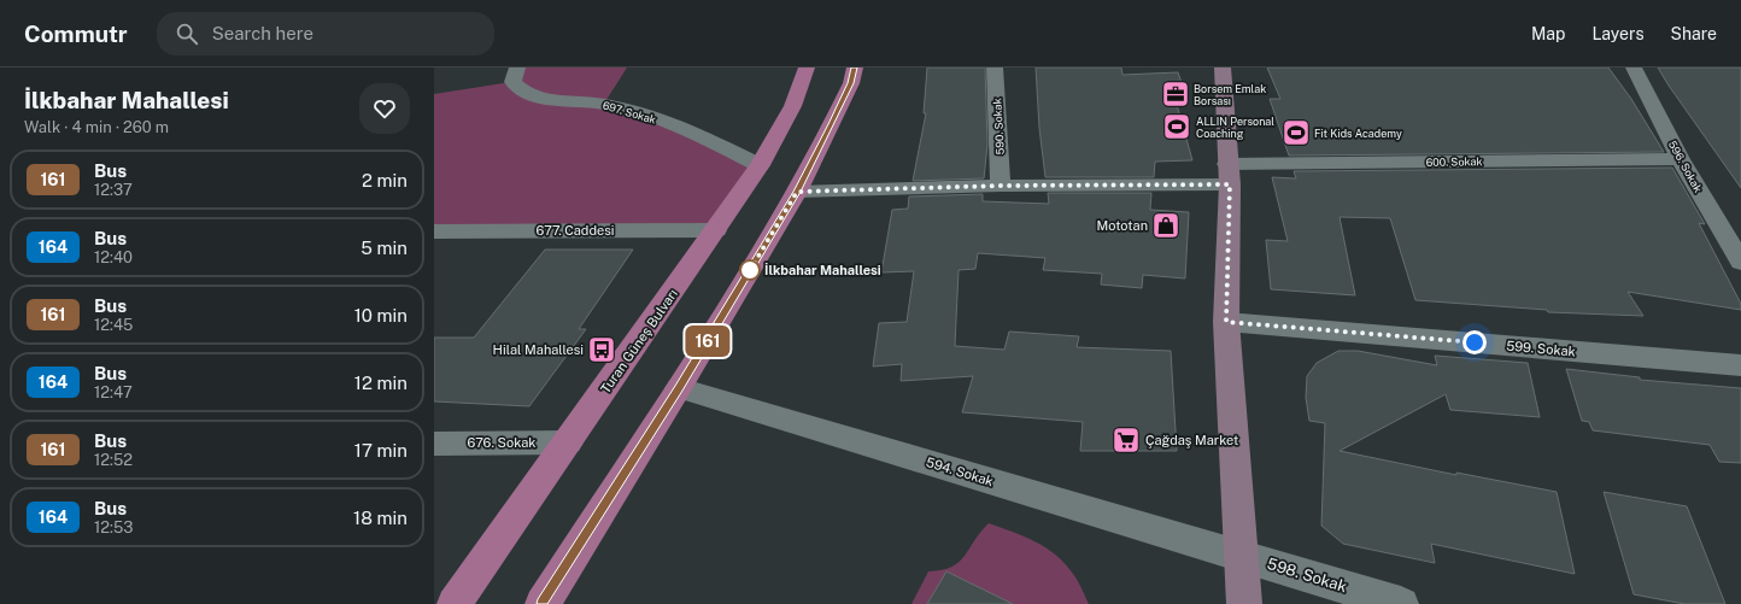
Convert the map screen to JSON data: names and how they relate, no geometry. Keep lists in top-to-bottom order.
{
  "streets": {
    "main road": ["Turan Güneş Bulvarı"],
    "street": [
      "697. Sokak",
      "590. Sokak",
      "600. Sokak",
      "596. Sokak",
      "677. Caddesi",
      "599. Sokak",
      "676. Sokak",
      "594. Sokak",
      "598. Sokak"
    ]
  },
  "crossings": [
    ["697. Sokak", "Turan Güneş Bulvarı"],
    ["590. Sokak", "600. Sokak"],
    ["600. Sokak", "596. Sokak"],
    ["677. Caddesi", "Turan Güneş Bulvarı"],
    ["Turan Güneş Bulvarı", "676. Sokak"],
    ["594. Sokak", "598. Sokak"]
  ],
  "places": {
    "office": ["Borsem Emlak Borsası"],
    "sports": ["ALLIN Personal Coaching", "Fit Kids Academy"],
    "shop": ["Mototan"],
    "other": ["İlkbahar Mahallesi"],
    "bus stop": ["Hilal Mahallesi"],
    "supermarket": ["Çağdaş Market"]
  },
  "lines": ["bus line 161"],
  "page": {
    "header": "Commutr",
    "search": "Search here",
    "nav": ["Map", "Layers", "Share"],
    "heading": ["İlkbahar Mahallesi", "Walk · 4 min · 260 m"],
    "on_map": "161",
    "list": [
      {
        "mark": "161",
        "name": "Bus",
        "note": "12:37",
        "value": "2 min"
      },
      {
        "mark": "164",
        "name": "Bus",
        "note": "12:40",
        "value": "5 min"
      },
      {
        "mark": "161",
        "name": "Bus",
        "note": "12:45",
        "value": "10 min"
      },
      {
        "mark": "164",
        "name": "Bus",
        "note": "12:47",
        "value": "12 min"
      },
      {
        "mark": "161",
        "name": "Bus",
        "note": "12:52",
        "value": "17 min"
      },
      {
        "mark": "164",
        "name": "Bus",
        "note": "12:53",
        "value": "18 min"
      }
    ]
  }
}
